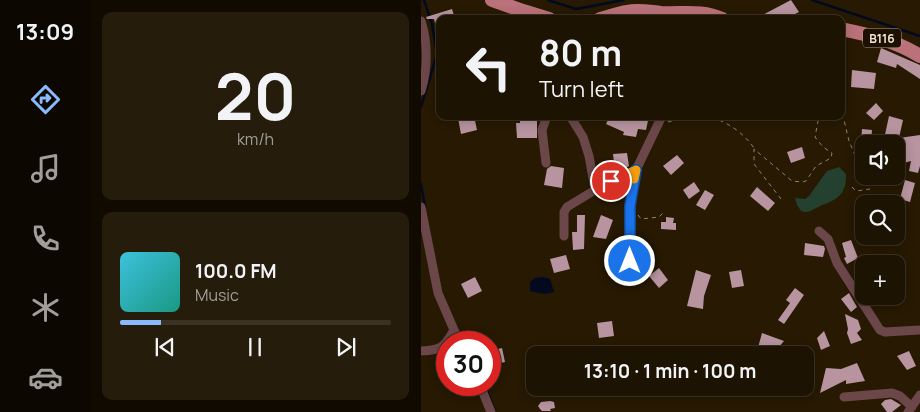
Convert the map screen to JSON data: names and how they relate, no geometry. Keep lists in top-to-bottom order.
{
  "streets": {
    "main road": ["B116"]
  },
  "page": {
    "tabs": "13:09",
    "tile": ["20", "km/h"],
    "turn": ["80 m", "Turn left"],
    "map_buttons": "+",
    "song": ["100.0 FM", "Music"],
    "limit": "30",
    "trip": "13:10 · 1 min · 100 m"
  }
}
